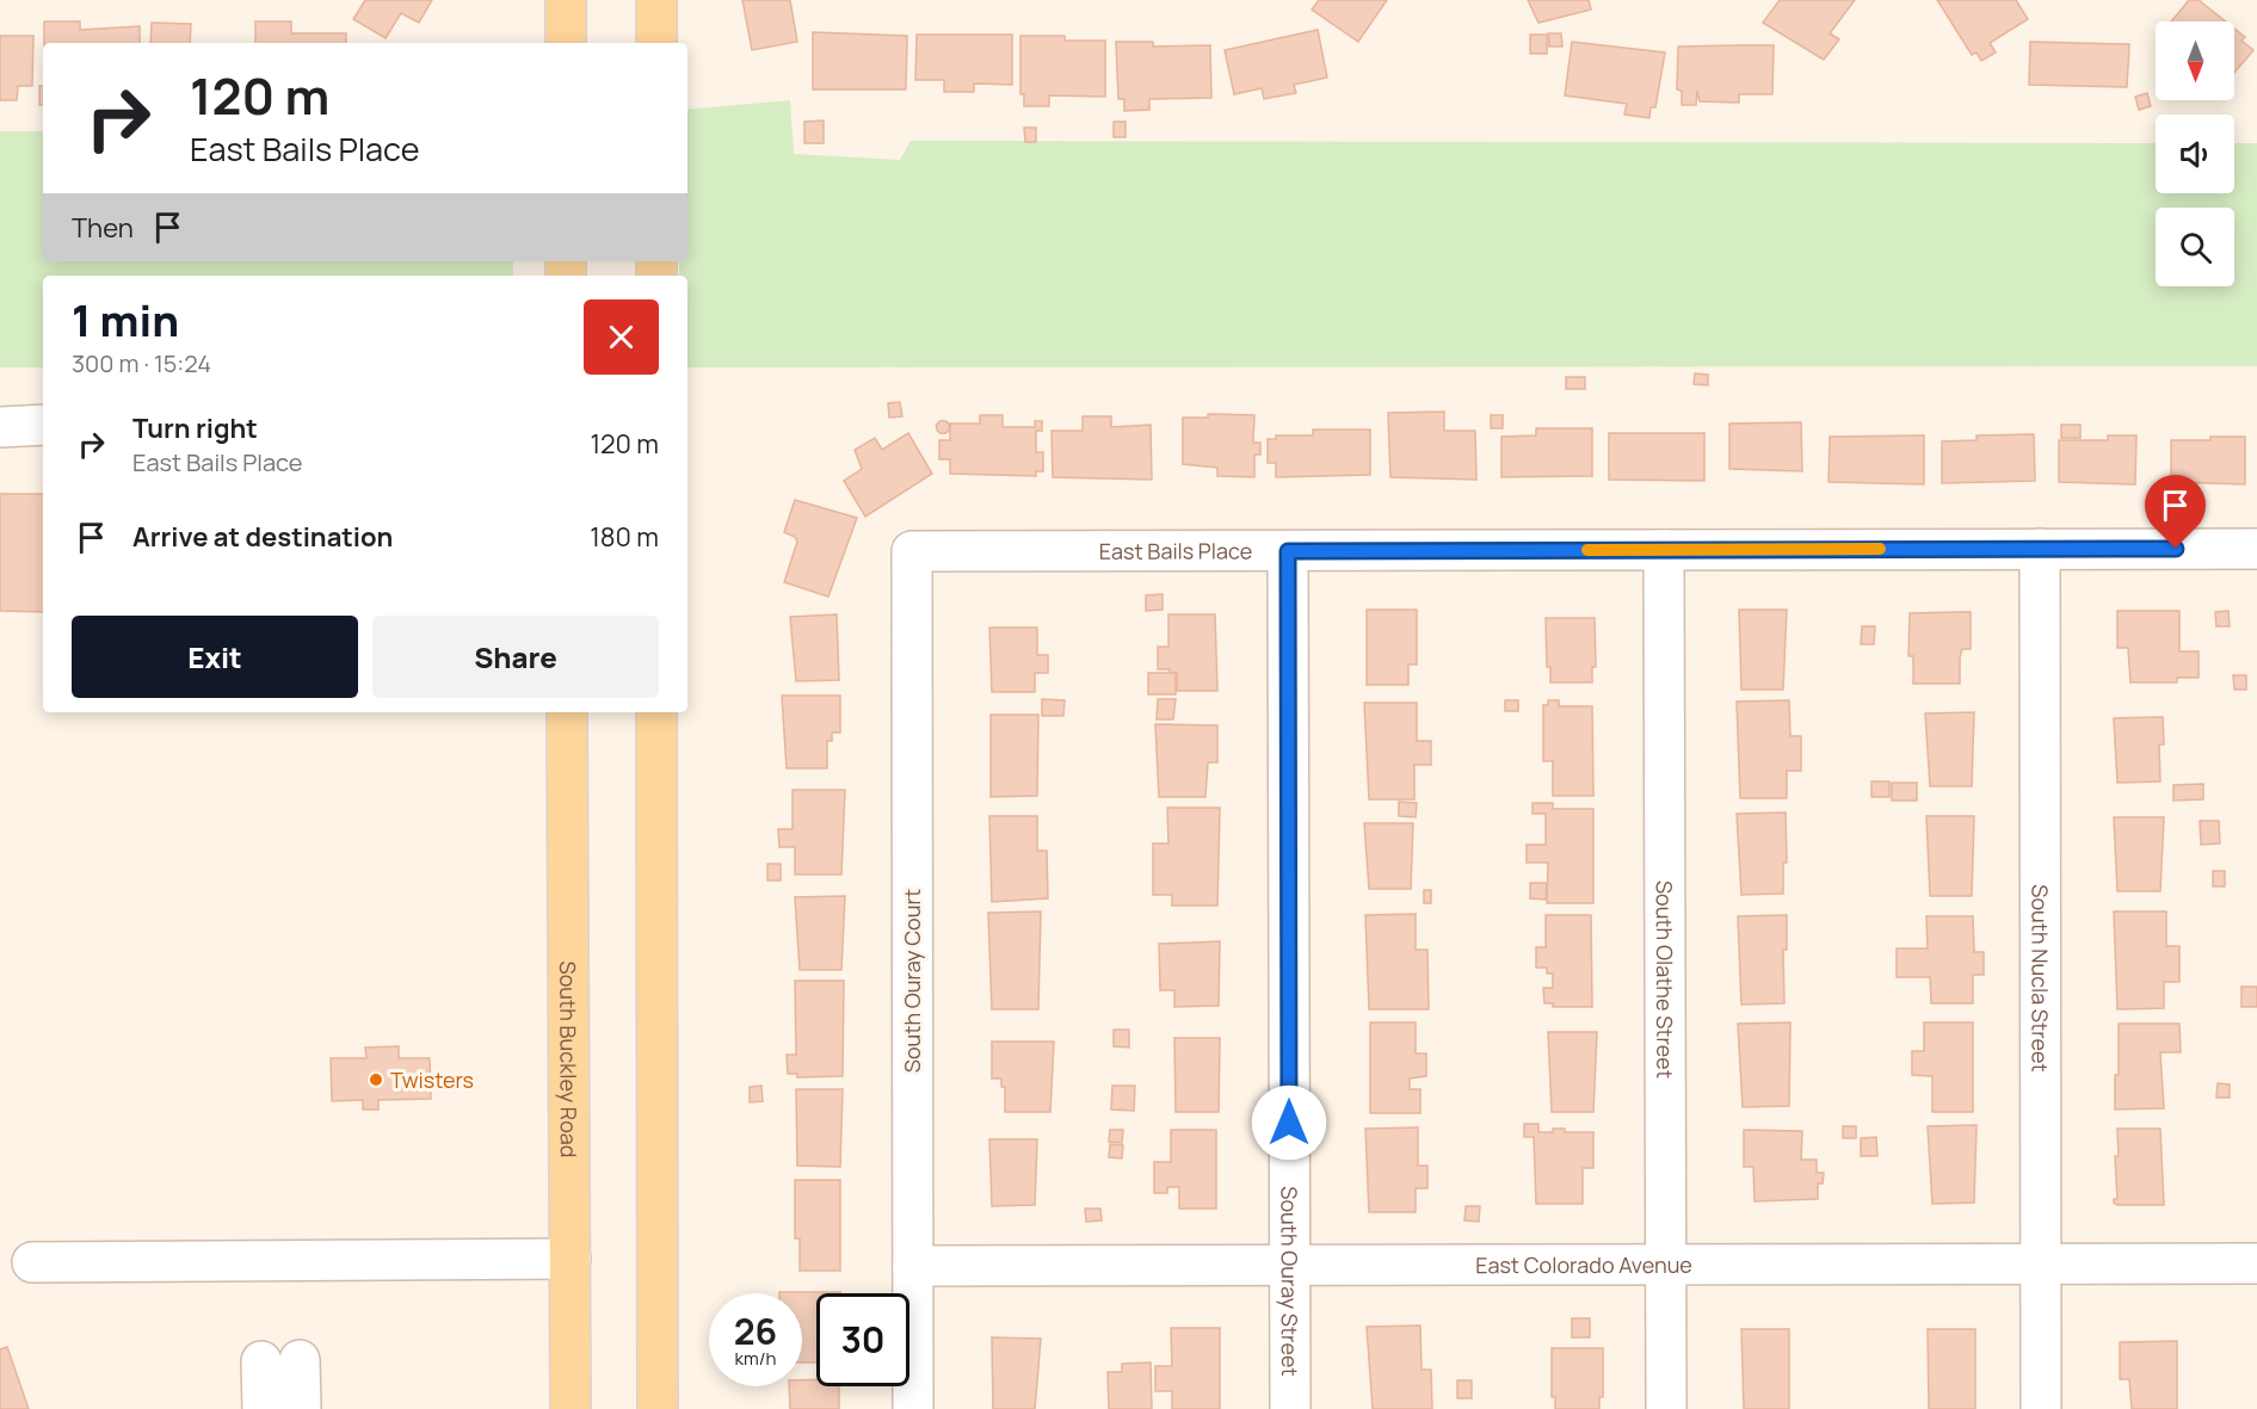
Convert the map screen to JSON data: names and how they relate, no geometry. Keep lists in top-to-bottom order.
{
  "streets": {
    "main road": ["South Buckley Road"],
    "street": [
      "East Bails Place",
      "South Olathe Street",
      "South Nucla Street",
      "South Ouray Court",
      "East Colorado Avenue",
      "South Ouray Street"
    ]
  },
  "crossings": [
    ["East Bails Place", "South Olathe Street"],
    ["East Bails Place", "South Nucla Street"],
    ["East Bails Place", "South Ouray Court"],
    ["East Bails Place", "South Ouray Street"],
    ["South Olathe Street", "East Colorado Avenue"],
    ["South Nucla Street", "East Colorado Avenue"],
    ["South Ouray Court", "East Colorado Avenue"],
    ["East Colorado Avenue", "South Ouray Street"]
  ],
  "places": ["Twisters"],
  "north": "bottom",
  "page": {
    "turn": ["120 m", "East Bails Place"],
    "then": "Then",
    "heading": ["1 min", "300 m · 15:24"],
    "list": [
      {
        "name": "Turn right",
        "note": "East Bails Place",
        "value": "120 m"
      },
      {
        "name": "Arrive at destination",
        "value": "180 m"
      }
    ],
    "buttons": ["Exit", "Share"],
    "speed": "26 km/h",
    "limit": "30"
  }
}
